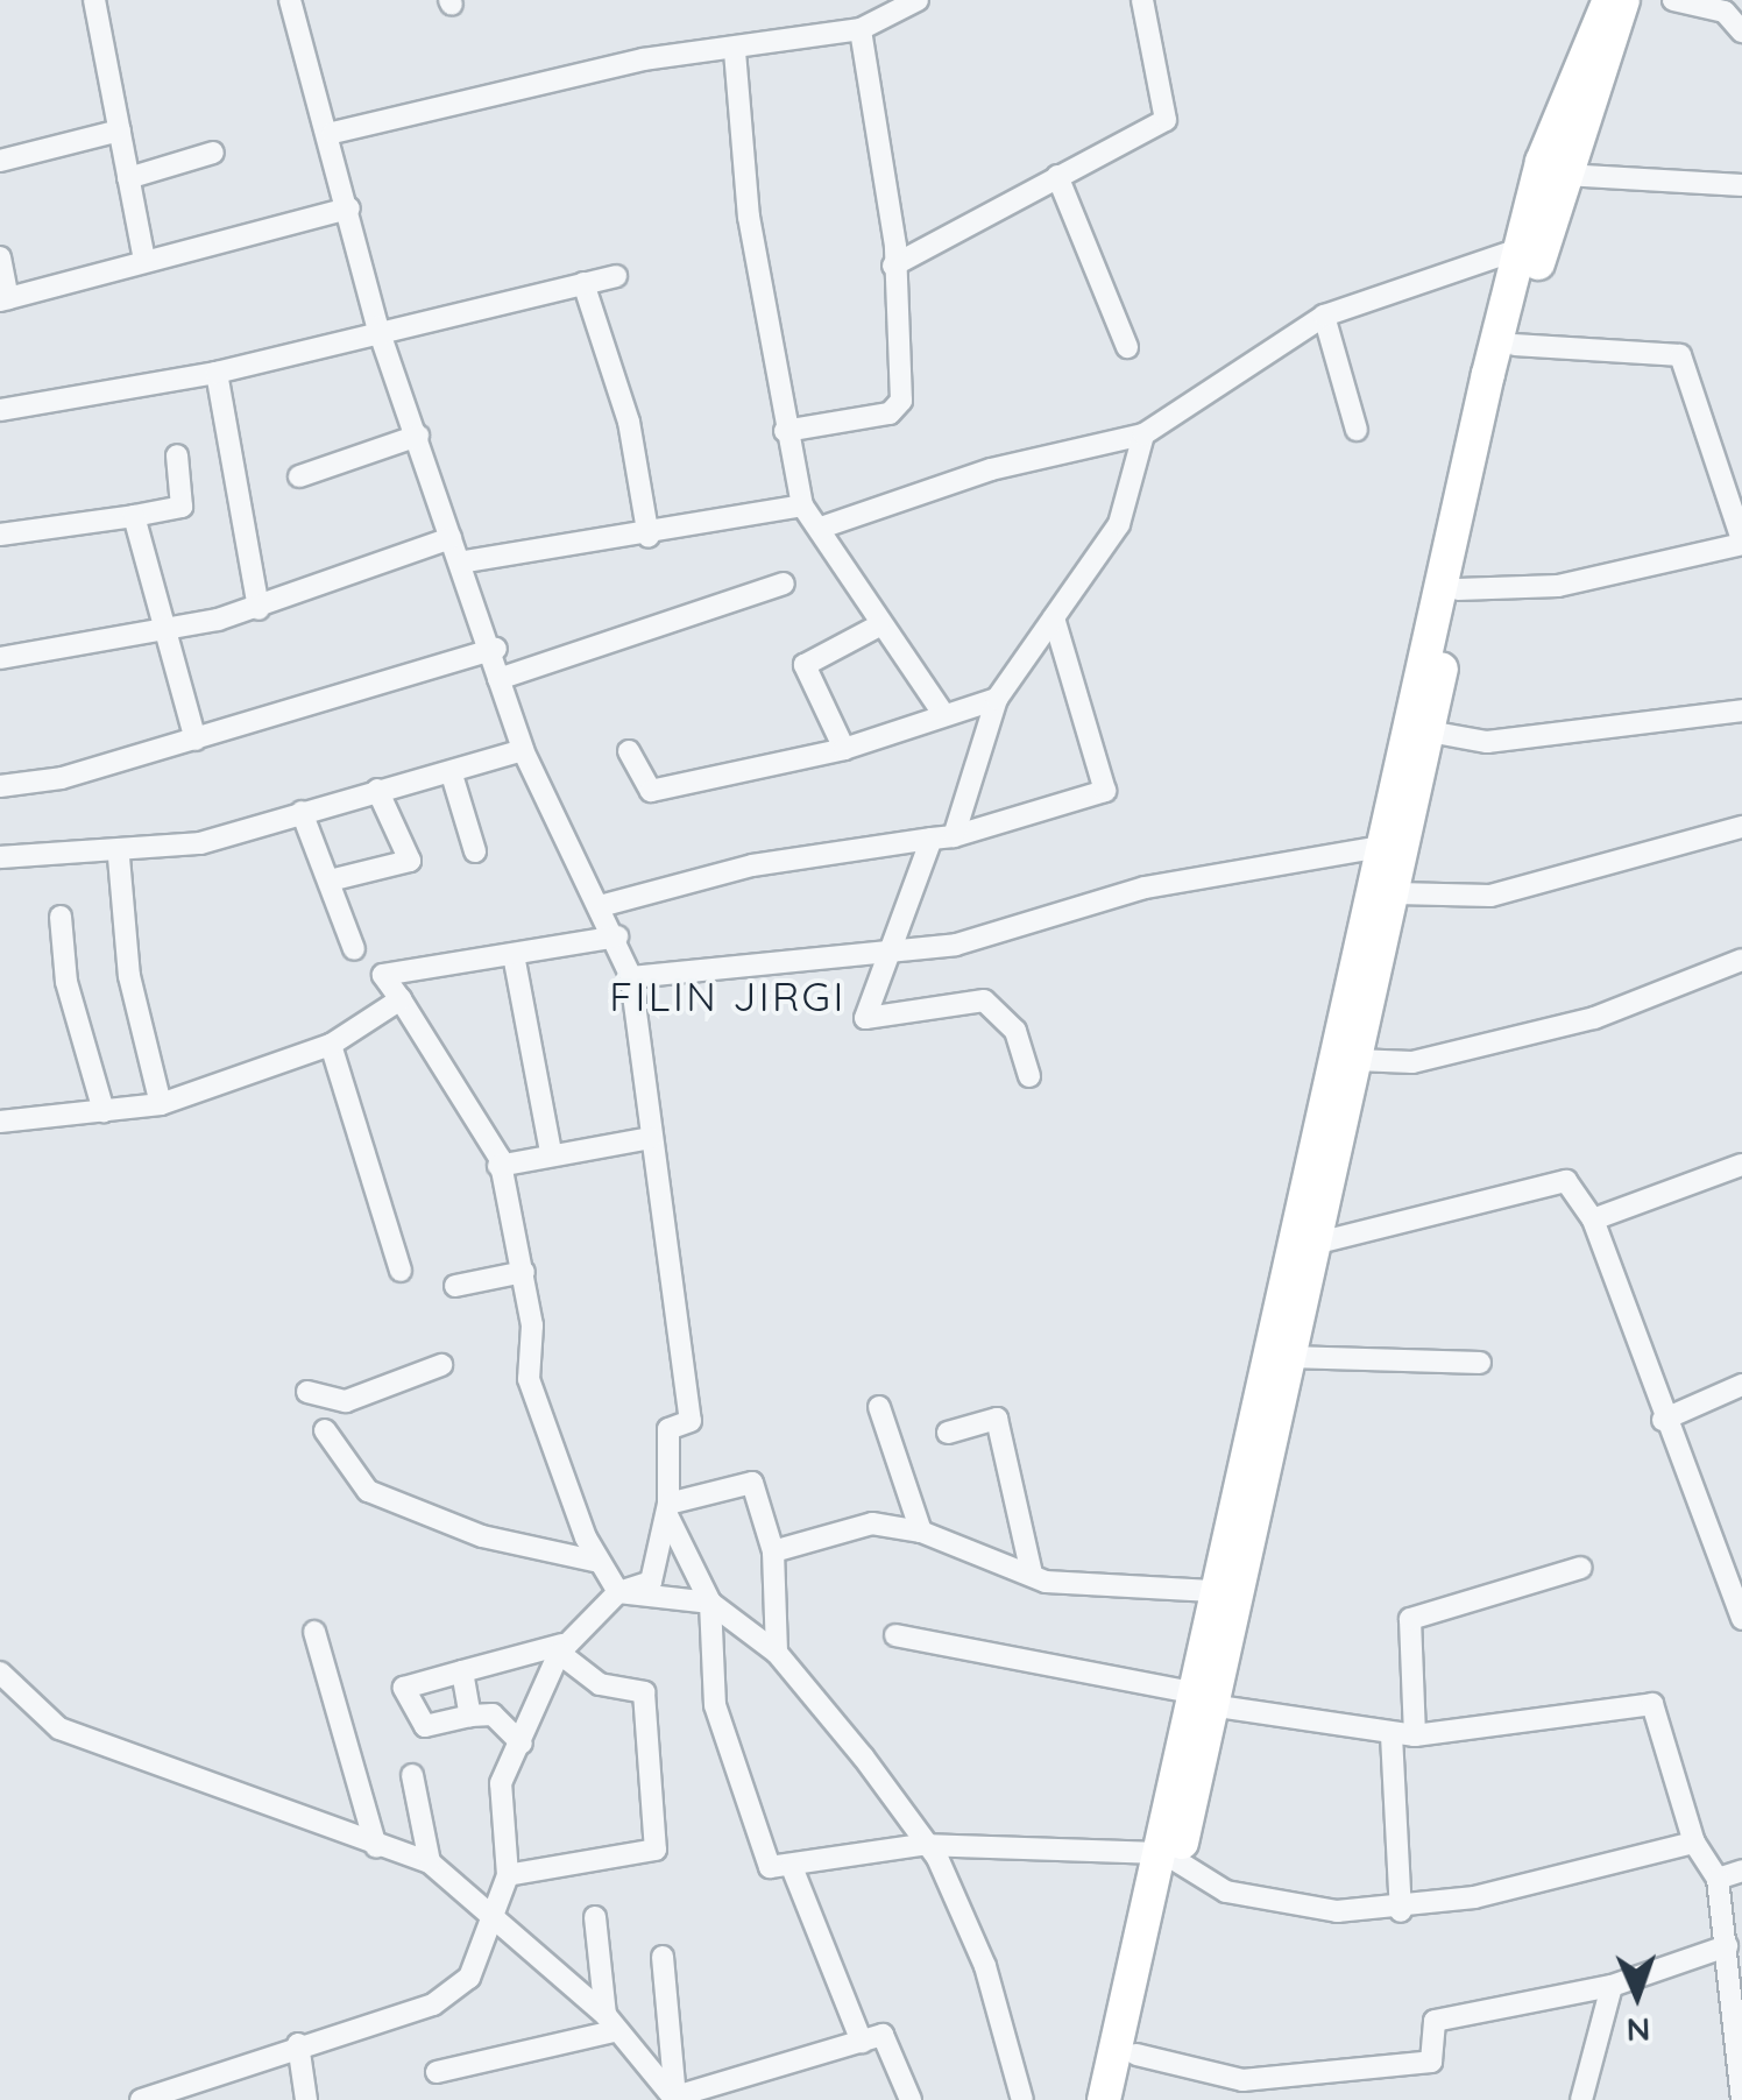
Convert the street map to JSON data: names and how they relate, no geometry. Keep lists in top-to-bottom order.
{
  "districts": ["FILIN JIRGI"],
  "north": "bottom"
}
